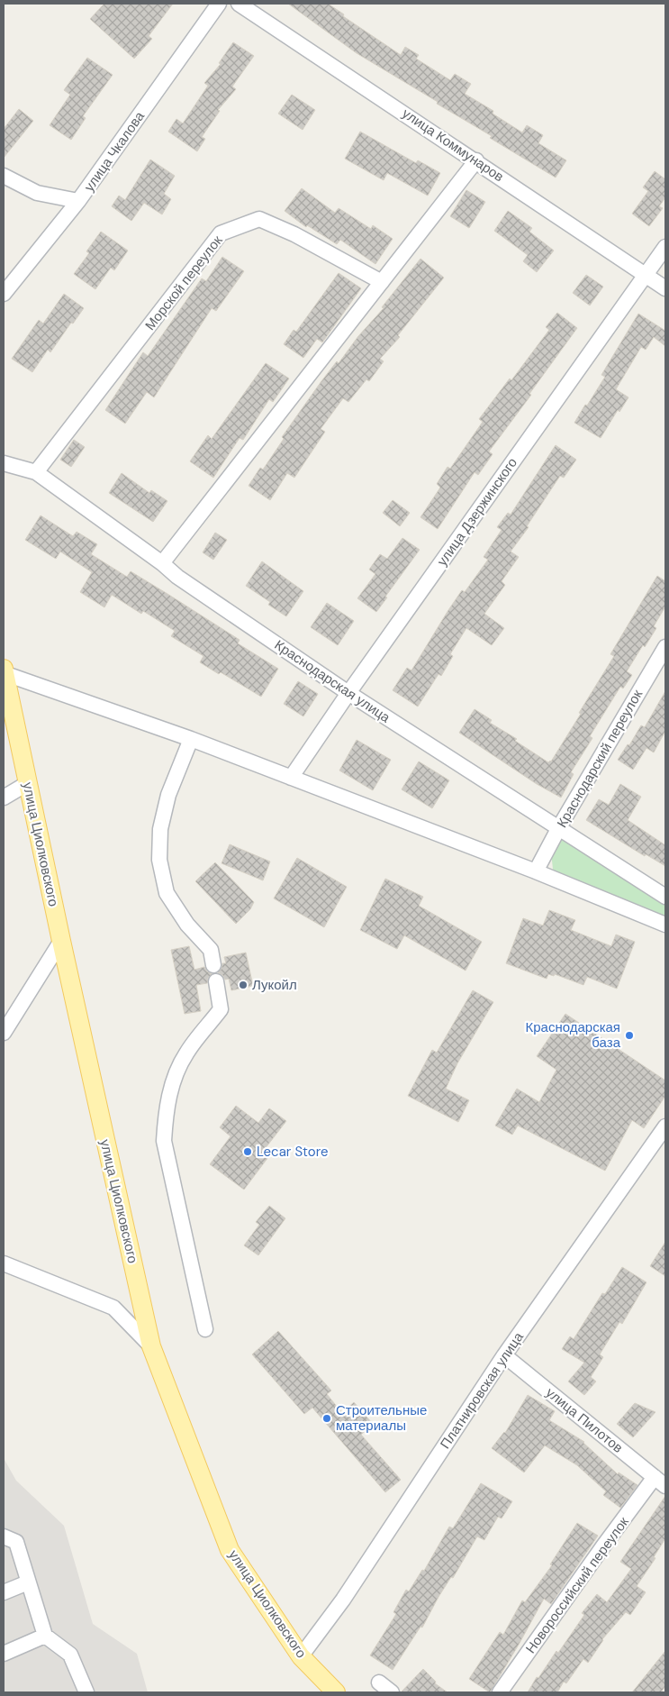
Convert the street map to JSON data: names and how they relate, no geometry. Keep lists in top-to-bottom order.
{
  "streets": {
    "main road": ["улица Циолковского"],
    "street": [
      "улица Коммунаров",
      "улица Чкалова",
      "Морской переулок",
      "улица Дзержинского",
      "Краснодарская улица",
      "Краснодарский переулок",
      "Платнировская улица",
      "улица Пилотов",
      "Новороссийский переулок"
    ]
  },
  "crossings": [
    ["улица Коммунаров", "улица Дзержинского"],
    ["Морской переулок", "Краснодарская улица"],
    ["улица Дзержинского", "Краснодарская улица"],
    ["Краснодарская улица", "Краснодарский переулок"],
    ["улица Циолковского", "Платнировская улица"],
    ["Платнировская улица", "улица Пилотов"],
    ["улица Пилотов", "Новороссийский переулок"]
  ],
  "places": [
    "Лукойл",
    "Краснодарская база",
    "Lecar Store",
    "Строительные материалы"
  ]
}
